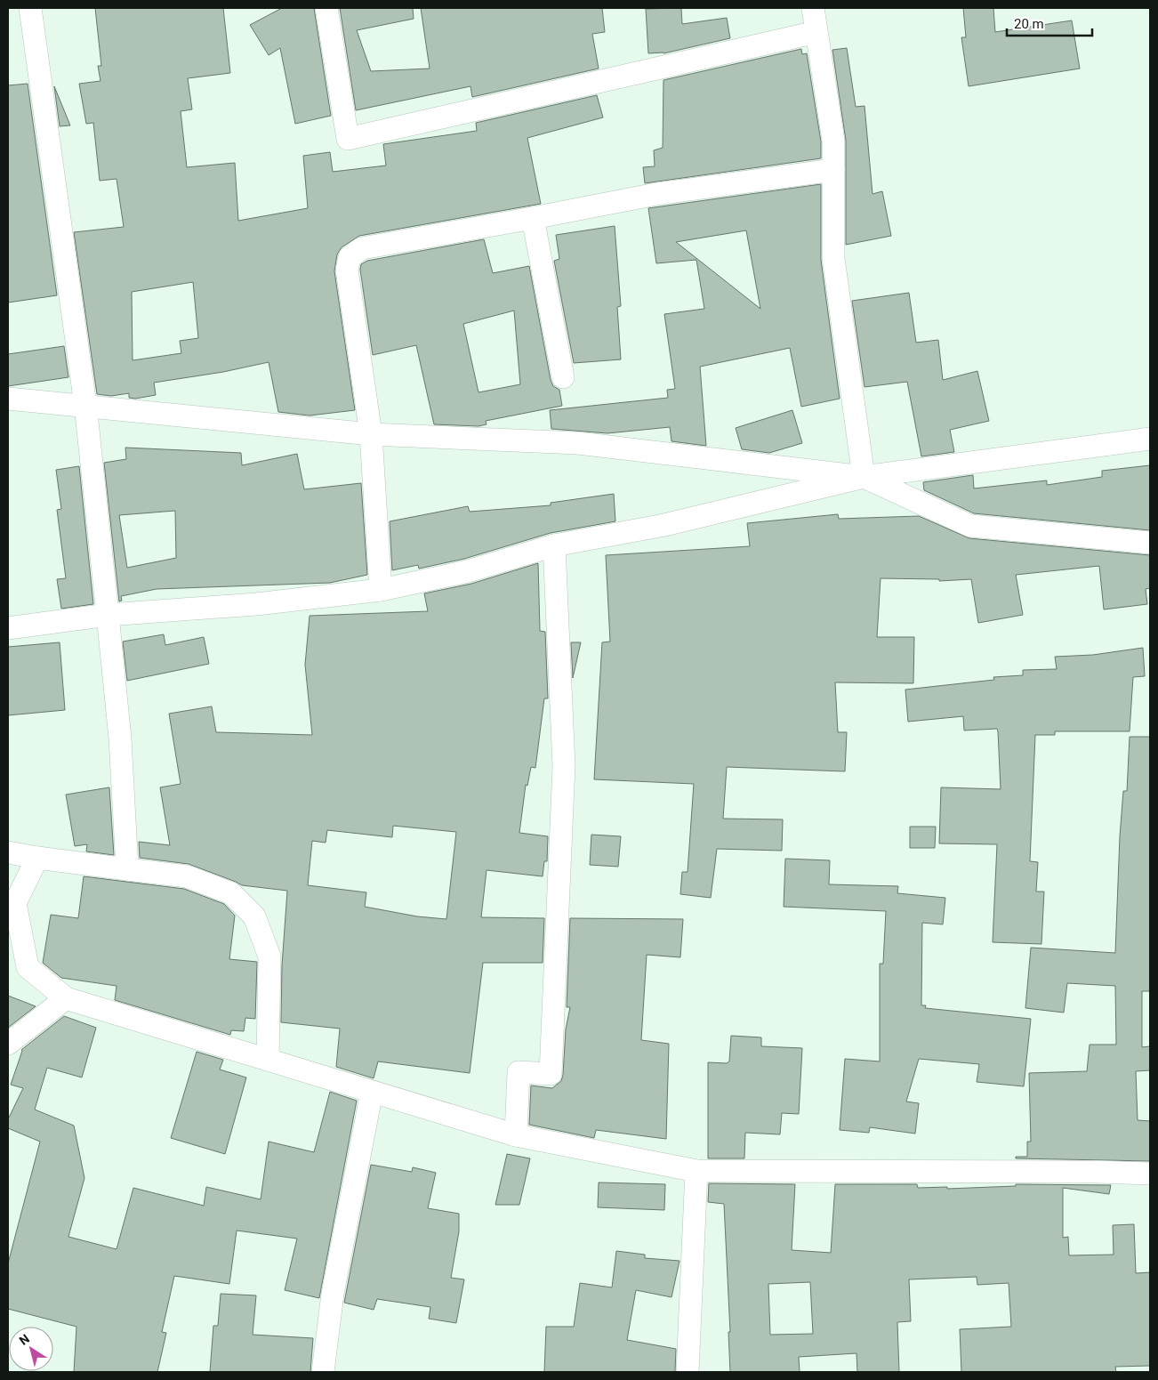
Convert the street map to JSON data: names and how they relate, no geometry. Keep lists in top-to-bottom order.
{
  "scale_bar": "20 m",
  "north": "top left"
}
